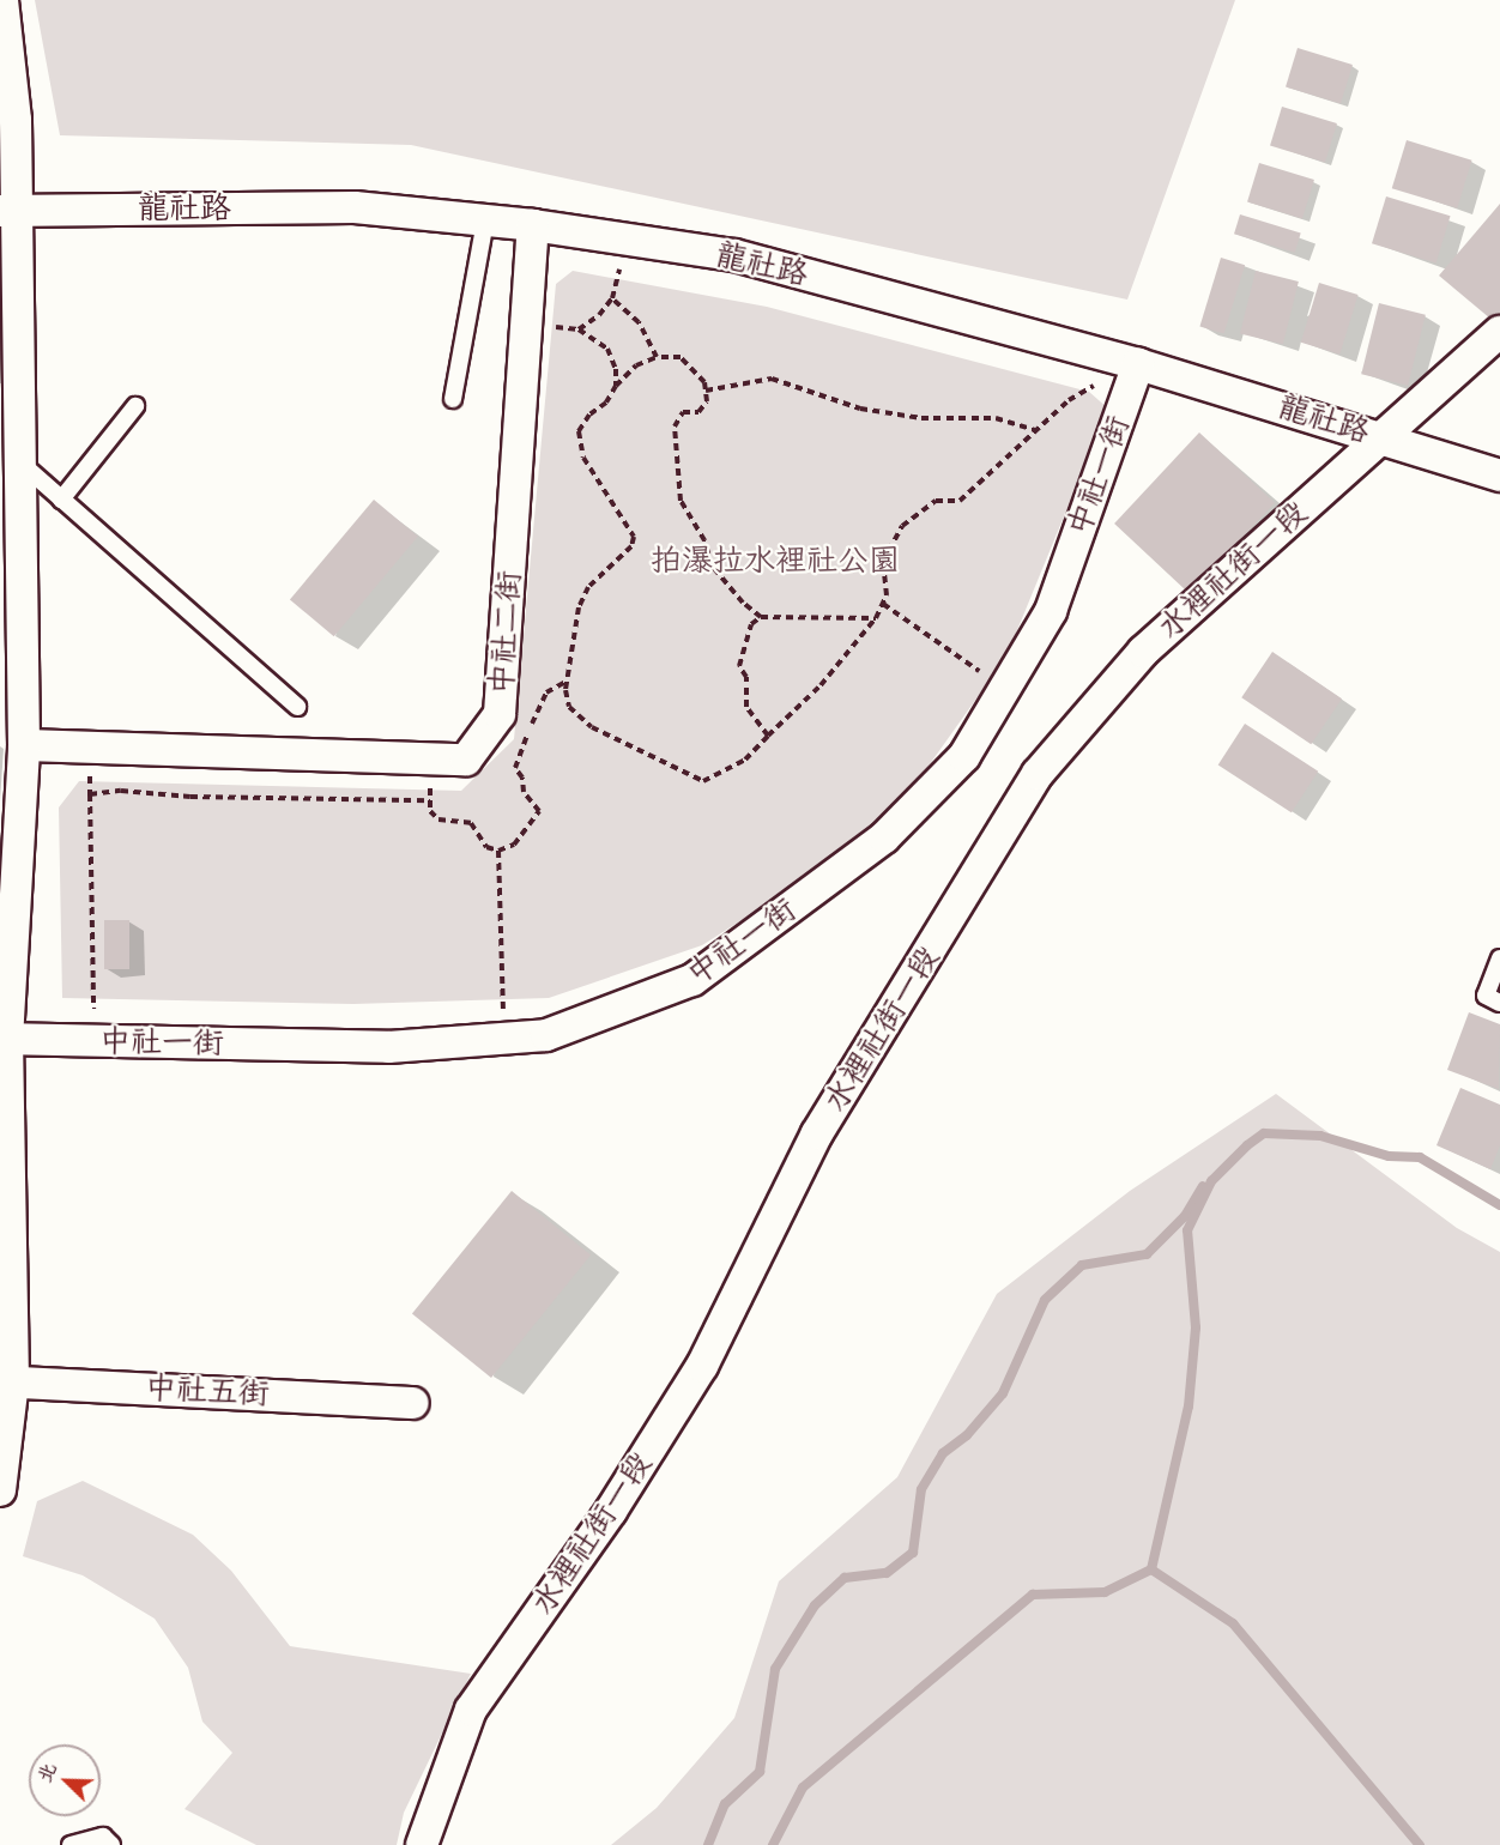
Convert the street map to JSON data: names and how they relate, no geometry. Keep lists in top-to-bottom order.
{
  "streets": {
    "street": [
      "龍社路",
      "中社一街",
      "水裡社街一段",
      "中社二街",
      "中社五街"
    ]
  },
  "crossings": [
    ["龍社路", "中社一街"],
    ["龍社路", "水裡社街一段"],
    ["龍社路", "中社二街"]
  ],
  "parks": ["拍瀑拉水裡社公園"],
  "north": "top left"
}
